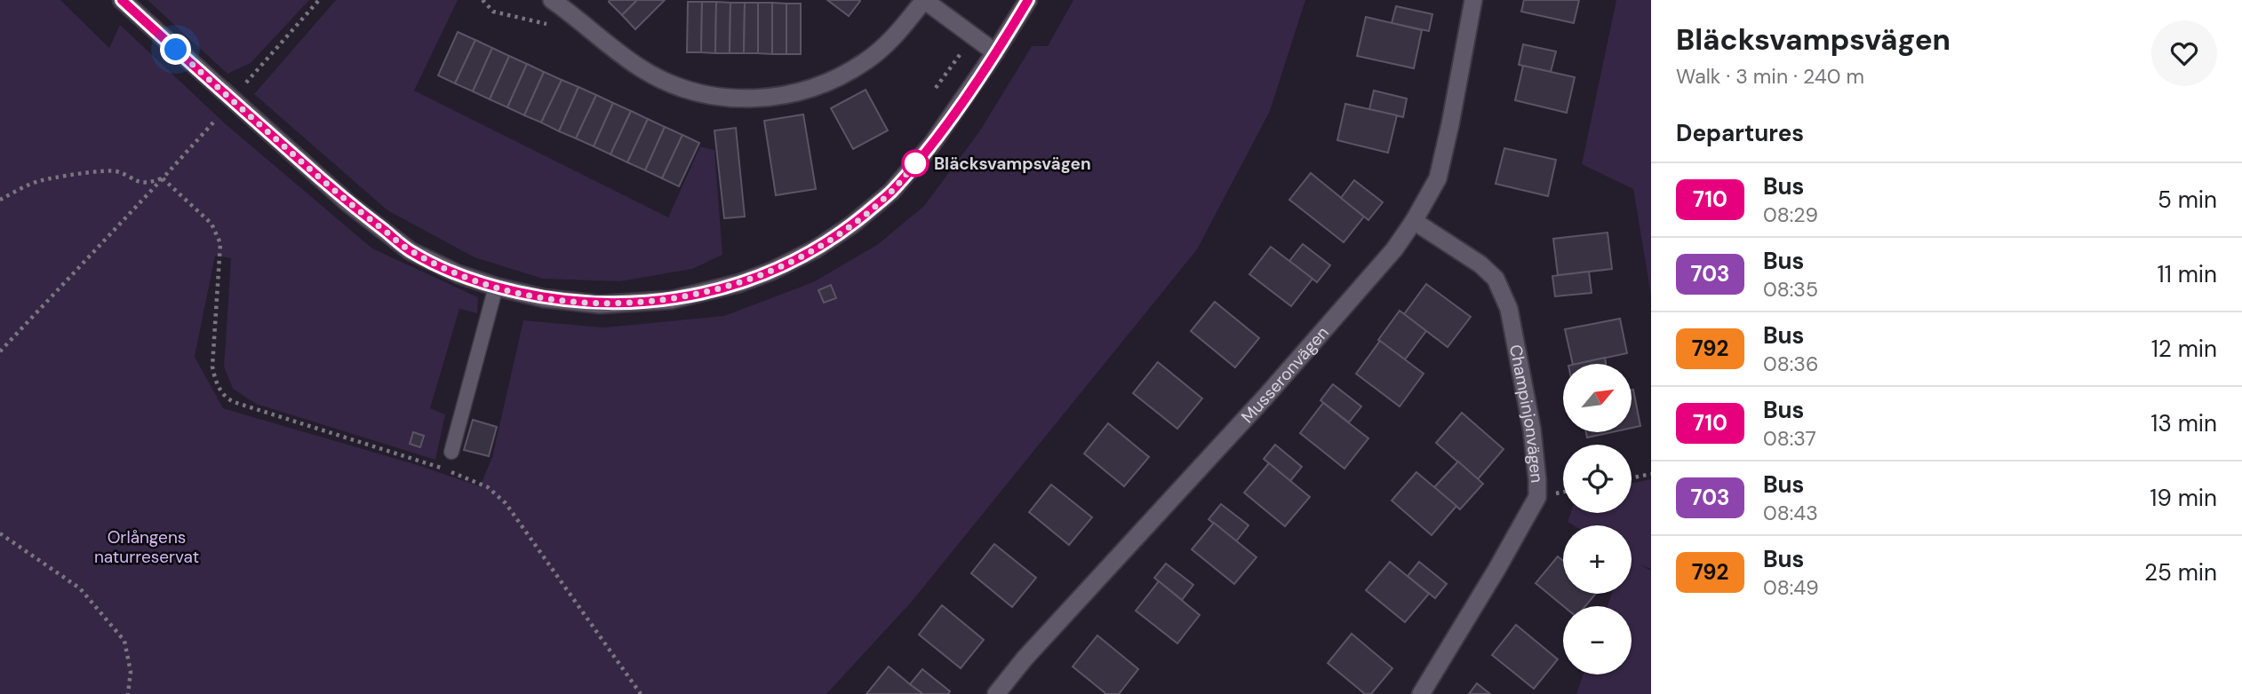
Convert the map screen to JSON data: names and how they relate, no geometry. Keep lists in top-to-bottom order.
{
  "streets": {
    "street": ["Musseronvägen", "Champinjonvägen"]
  },
  "crossings": [
    ["Musseronvägen", "Champinjonvägen"]
  ],
  "parks": ["Orlångens naturreservat"],
  "places": ["Bläcksvampsvägen"],
  "lines": ["bus line 710"],
  "north": "top right",
  "page": {
    "heading": [
      ["Bläcksvampsvägen", "Walk · 3 min · 240 m"],
      "Departures"
    ],
    "list": [
      {
        "mark": "710",
        "name": "Bus",
        "note": "08:29",
        "value": "5 min"
      },
      {
        "mark": "703",
        "name": "Bus",
        "note": "08:35",
        "value": "11 min"
      },
      {
        "mark": "792",
        "name": "Bus",
        "note": "08:36",
        "value": "12 min"
      },
      {
        "mark": "710",
        "name": "Bus",
        "note": "08:37",
        "value": "13 min"
      },
      {
        "mark": "703",
        "name": "Bus",
        "note": "08:43",
        "value": "19 min"
      },
      {
        "mark": "792",
        "name": "Bus",
        "note": "08:49",
        "value": "25 min"
      }
    ],
    "map_buttons": ["+", "−"]
  }
}
